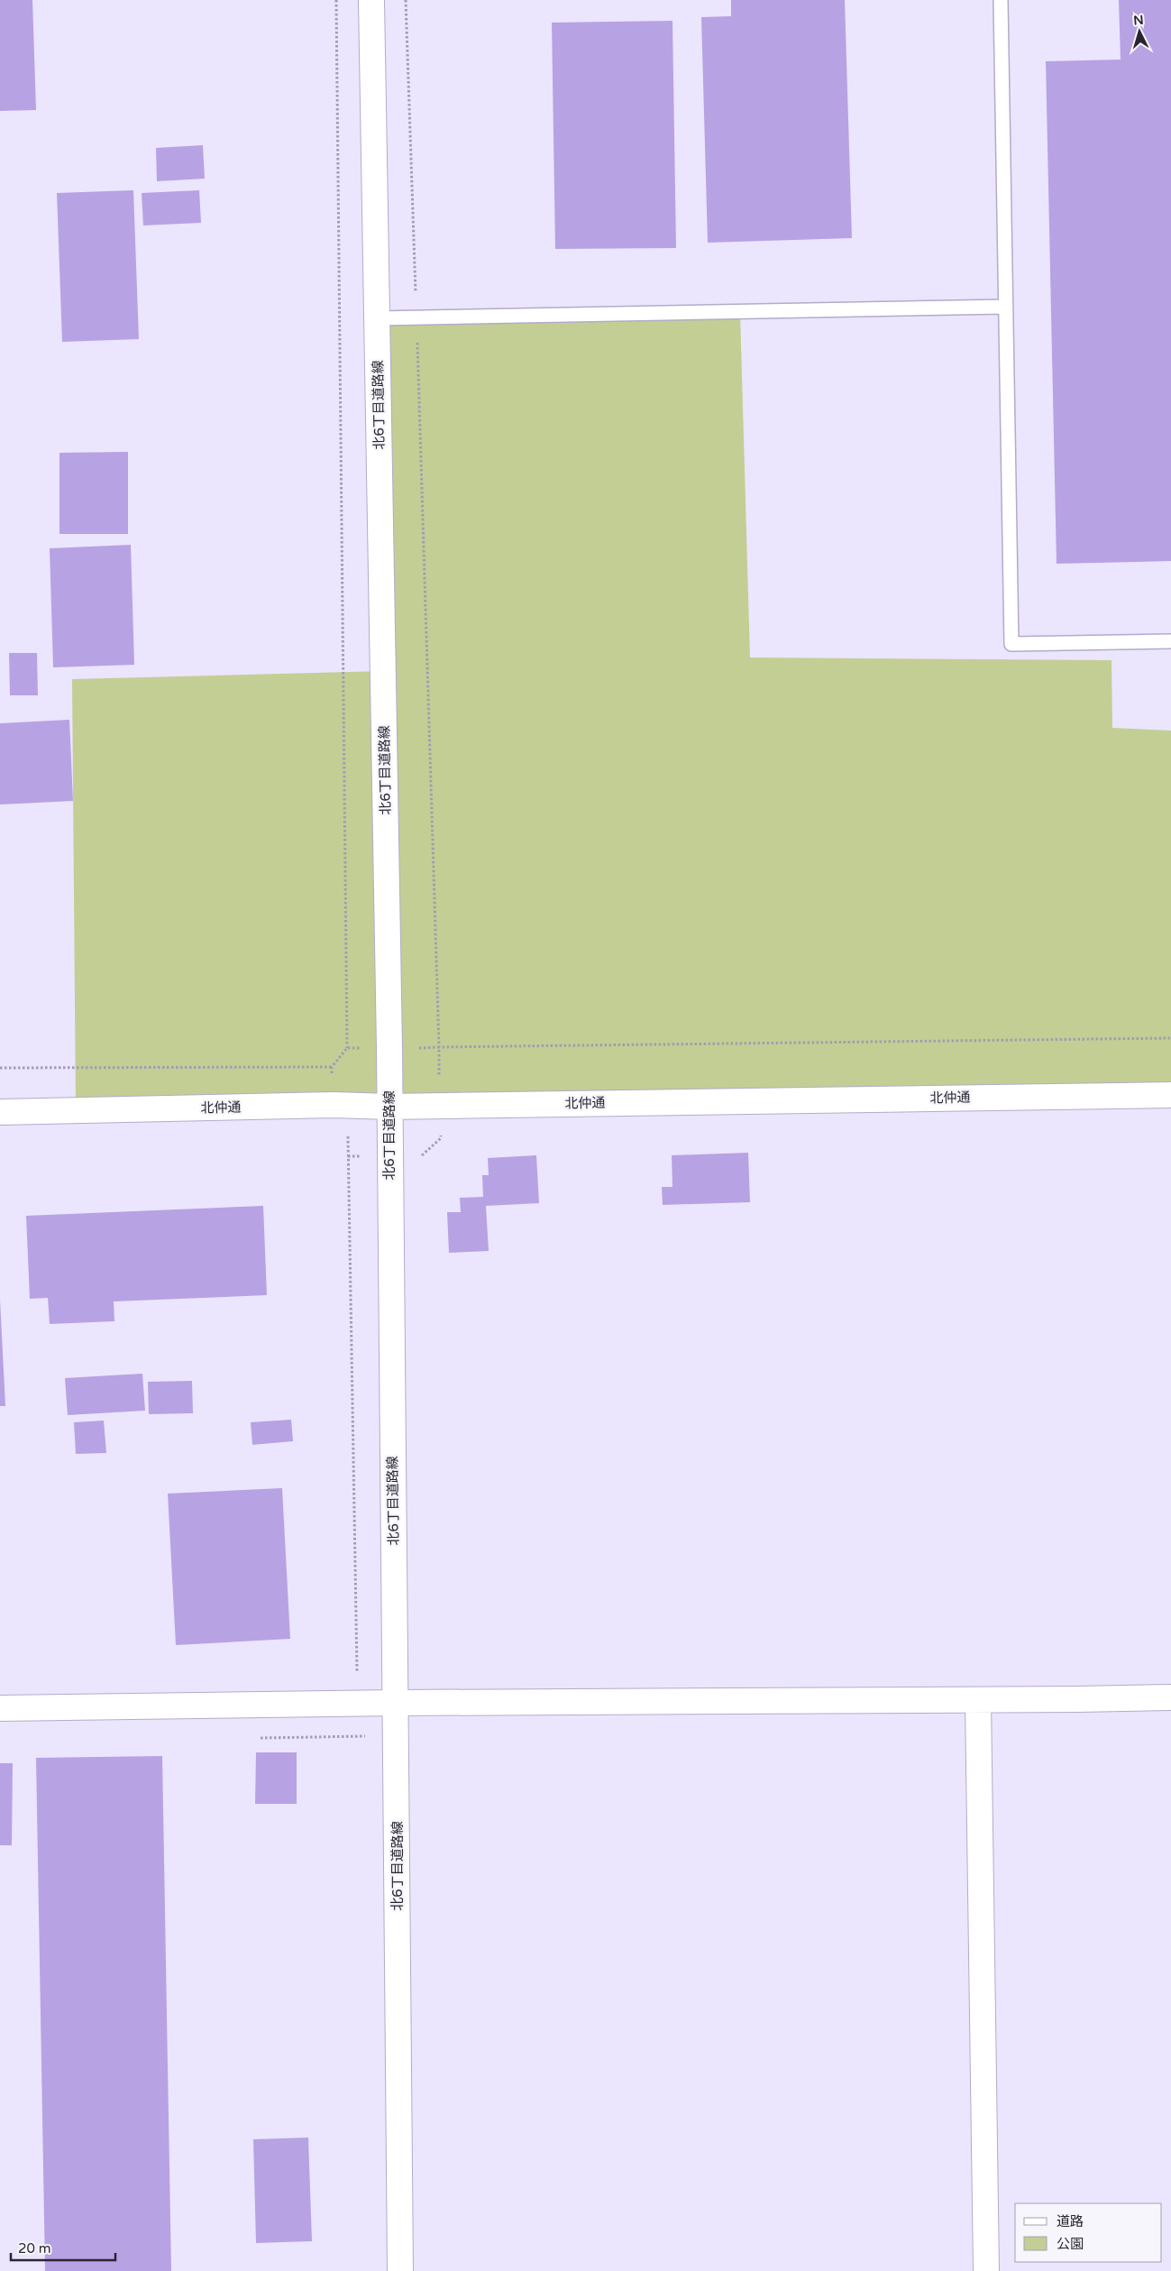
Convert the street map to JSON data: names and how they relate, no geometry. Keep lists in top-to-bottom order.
{
  "streets": {
    "street": ["北6丁目道路線", "北仲通"]
  },
  "crossings": [
    ["北6丁目道路線", "北仲通"]
  ],
  "legend": ["道路", "公園"],
  "scale_bar": "20 m",
  "north": "top"
}
